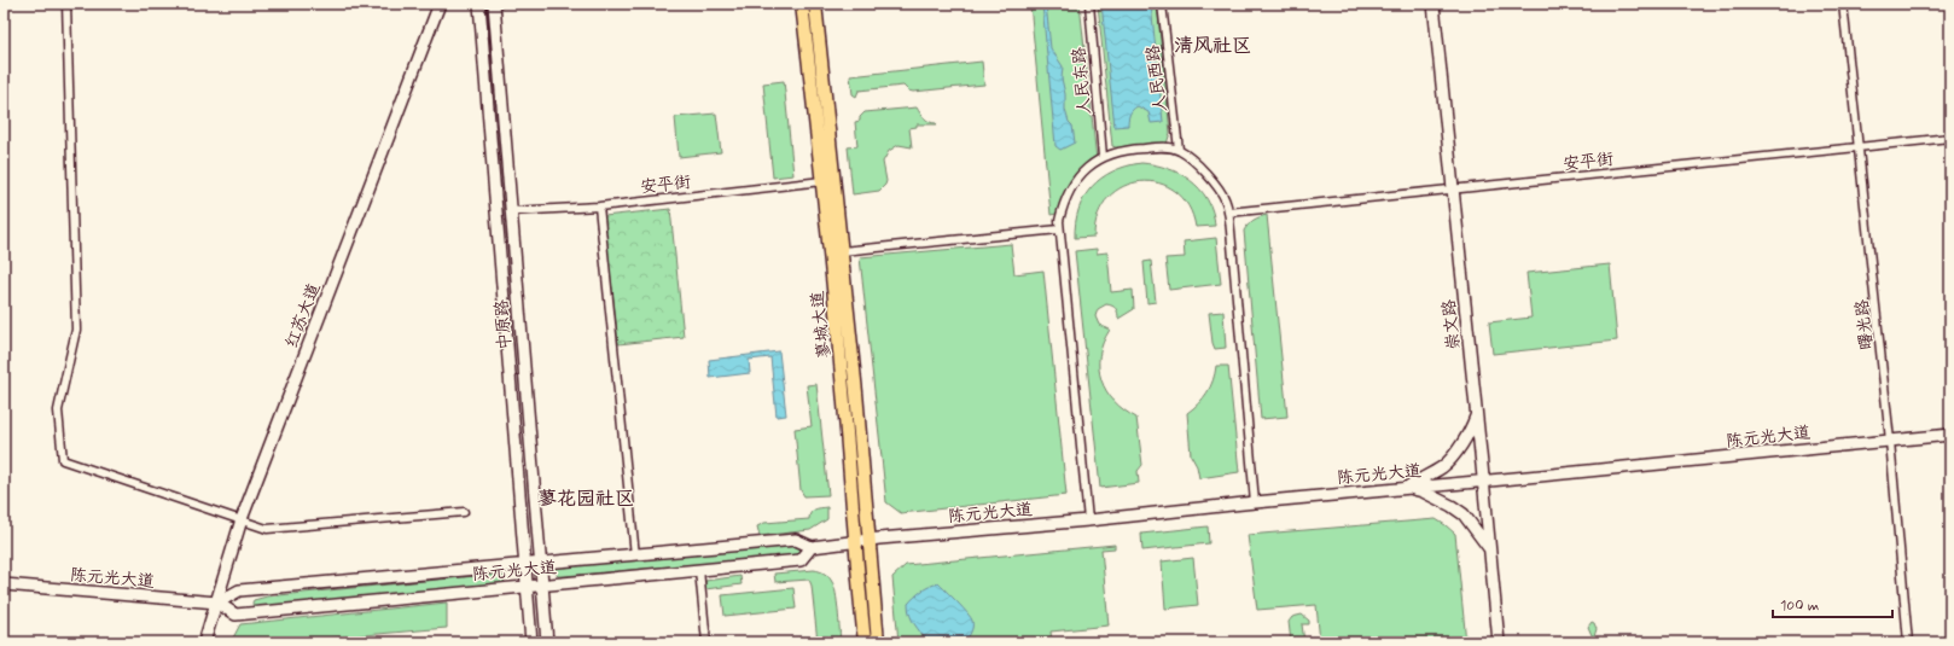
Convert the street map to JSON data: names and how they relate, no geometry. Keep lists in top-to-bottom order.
{
  "streets": {
    "main road": [
      "红苏大道",
      "中原路",
      "蓼城大道",
      "崇文路",
      "陈元光大道"
    ],
    "street": [
      "人民西路",
      "人民东路",
      "安平街",
      "曙光路"
    ]
  },
  "crossings": [
    ["安平街", "中原路"],
    ["安平街", "蓼城大道"],
    ["安平街", "崇文路"],
    ["安平街", "曙光路"],
    ["红苏大道", "陈元光大道"],
    ["中原路", "陈元光大道"],
    ["蓼城大道", "陈元光大道"],
    ["崇文路", "陈元光大道"],
    ["曙光路", "陈元光大道"]
  ],
  "districts": ["清风社区", "蓼花园社区"],
  "scale_bar": "100 m"
}
